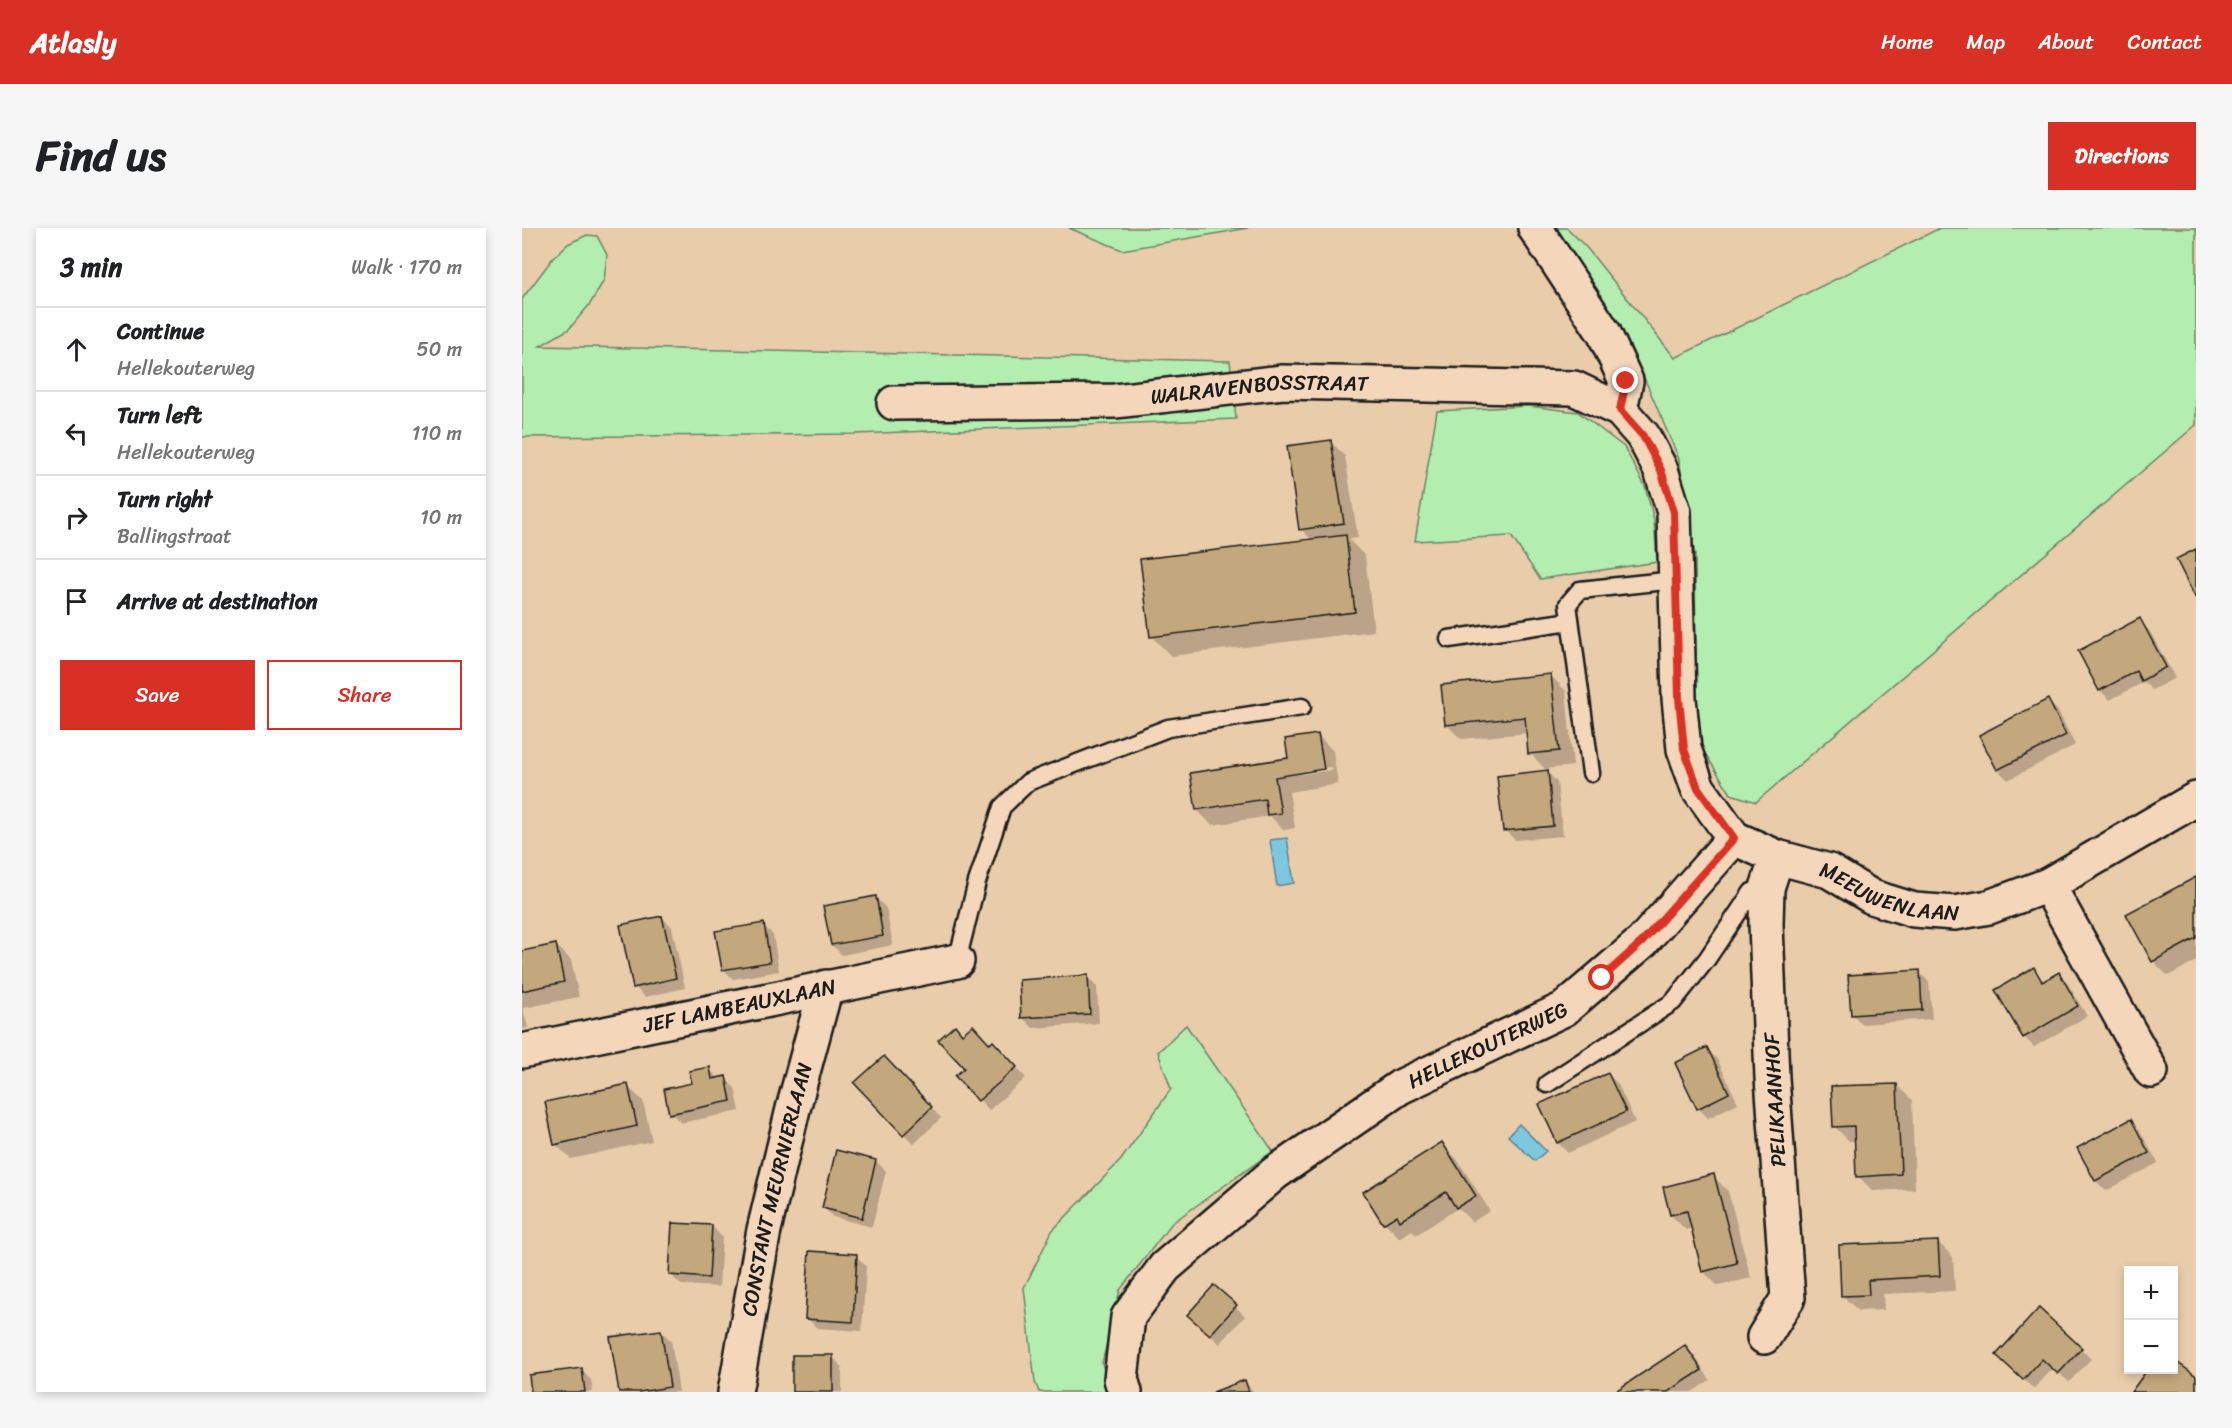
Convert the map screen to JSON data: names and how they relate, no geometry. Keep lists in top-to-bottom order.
{
  "streets": {
    "street": [
      "WALRAVENBOSSTRAAT",
      "MEEUWENLAAN",
      "JEF LAMBEAUXLAAN",
      "HELLEKOUTERWEG",
      "PELIKAANHOF",
      "CONSTANT MEURNIERLAAN"
    ]
  },
  "crossings": [
    ["MEEUWENLAAN", "HELLEKOUTERWEG"],
    ["MEEUWENLAAN", "PELIKAANHOF"],
    ["JEF LAMBEAUXLAAN", "CONSTANT MEURNIERLAAN"]
  ],
  "page": {
    "header": "Atlasly",
    "nav": [
      "Home",
      "Map",
      "About",
      "Contact"
    ],
    "title": "Find us",
    "buttons": [
      "Directions",
      ["Save", "Share"]
    ],
    "heading": ["3 min", "Walk · 170 m"],
    "list": [
      ["Continue", "Hellekouterweg", "50 m"],
      ["Turn left", "Hellekouterweg", "110 m"],
      ["Turn right", "Ballingstraat", "10 m"],
      "Arrive at destination"
    ],
    "map_buttons": ["+", "−"]
  }
}
